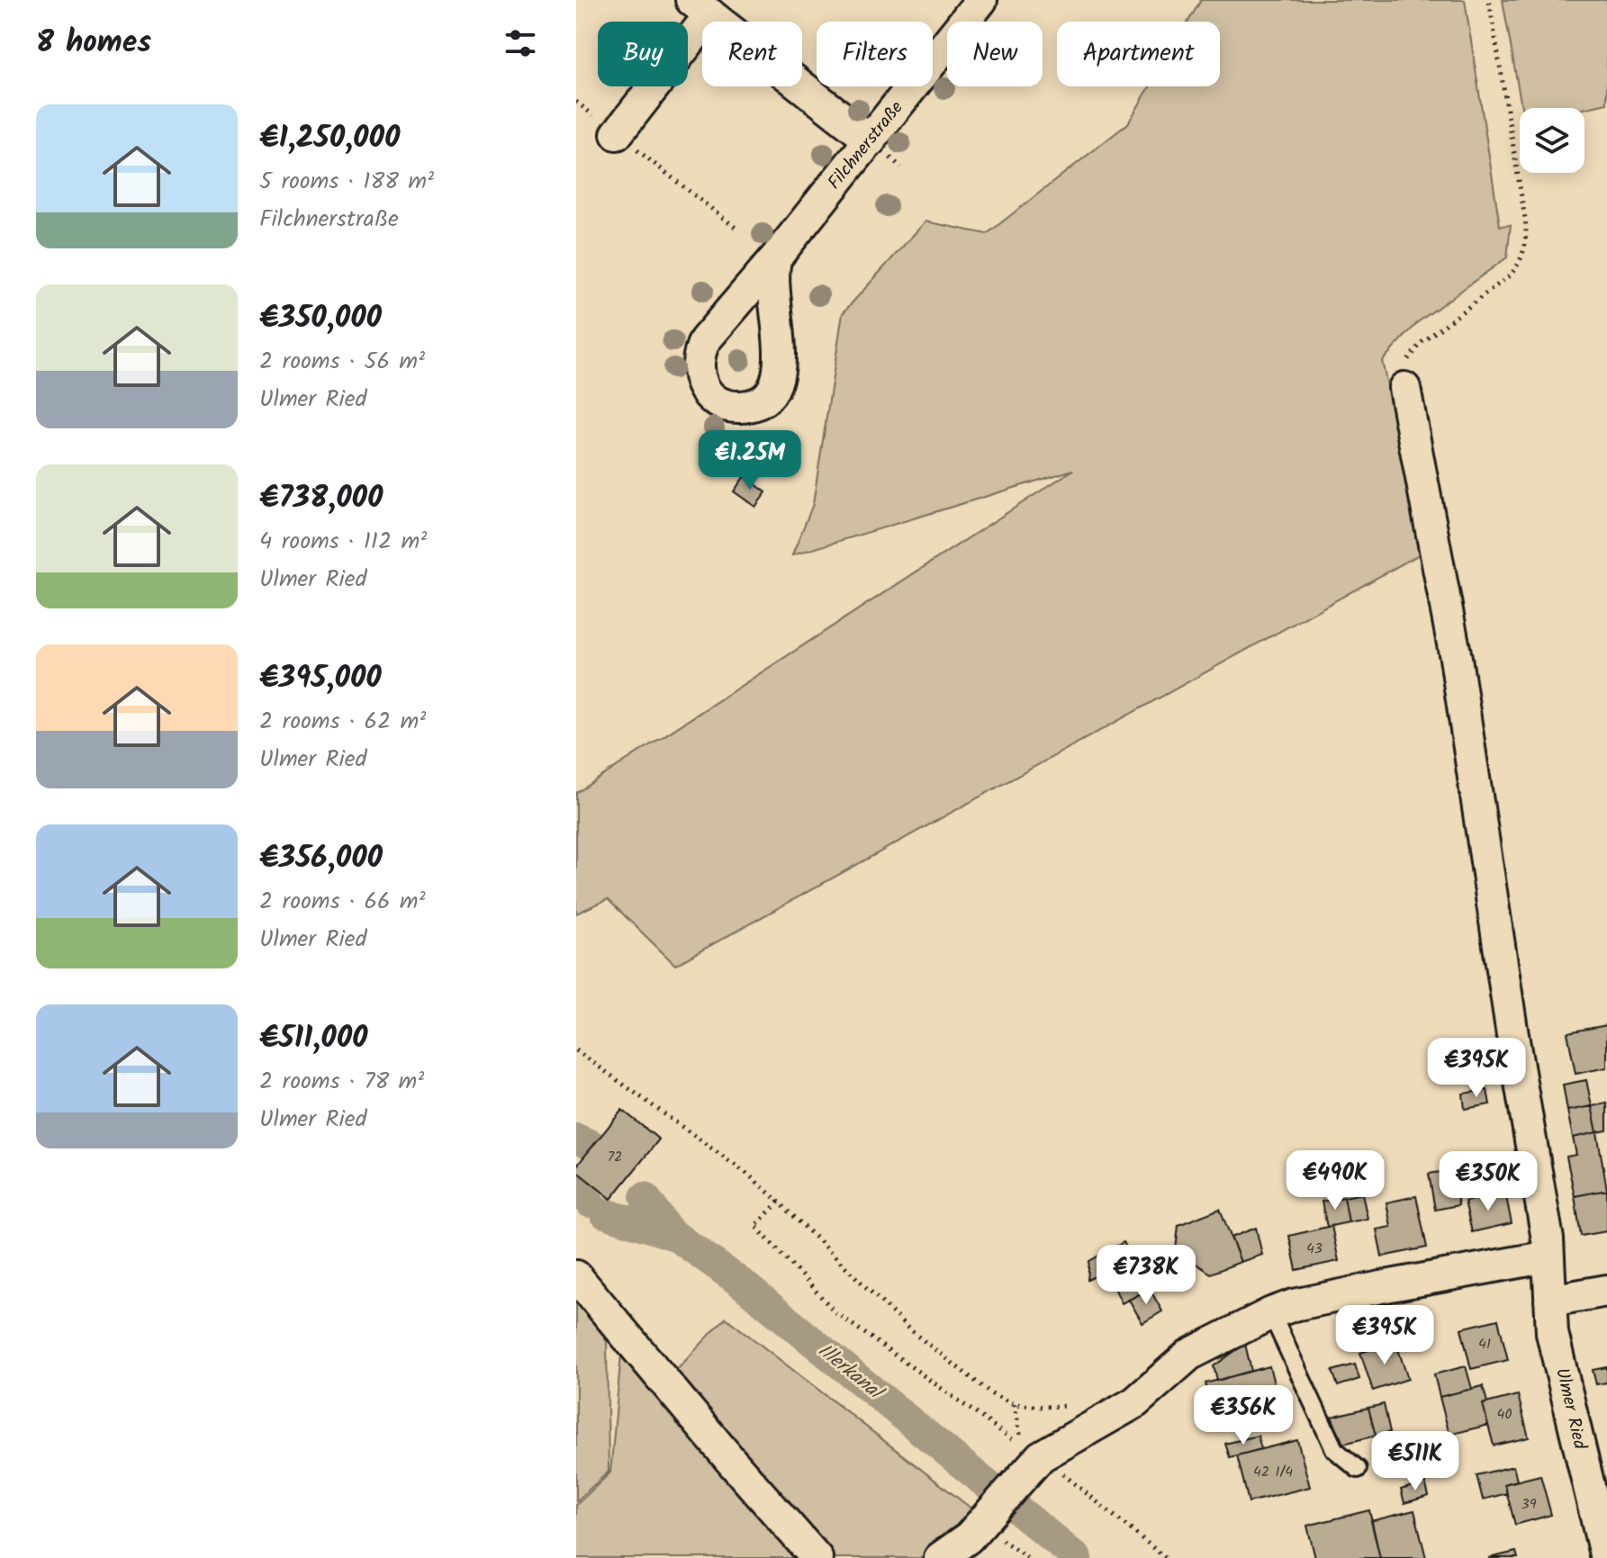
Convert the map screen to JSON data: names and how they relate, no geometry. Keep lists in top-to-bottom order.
{
  "streets": {
    "street": ["Filchnerstraße", "Ulmer Ried"]
  },
  "water": ["Illerkanal"],
  "house_numbers": [
    "72",
    "43",
    "41",
    "40",
    "42 1/4",
    "39"
  ],
  "page": {
    "heading": "8 homes",
    "chip": [
      "Buy",
      "Rent",
      "Filters",
      "New",
      "Apartment"
    ],
    "list": [
      {
        "name": "€1,250,000",
        "note": "5 rooms · 188 m² · Filchnerstraße"
      },
      {
        "name": "€350,000",
        "note": "2 rooms · 56 m² · Ulmer Ried"
      },
      {
        "name": "€738,000",
        "note": "4 rooms · 112 m² · Ulmer Ried"
      },
      {
        "name": "€395,000",
        "note": "2 rooms · 62 m² · Ulmer Ried"
      },
      {
        "name": "€356,000",
        "note": "2 rooms · 66 m² · Ulmer Ried"
      },
      {
        "name": "€511,000",
        "note": "2 rooms · 78 m² · Ulmer Ried"
      }
    ],
    "price": [
      "€1.25M",
      "€395K",
      "€490K",
      "€350K",
      "€738K",
      "€395K",
      "€356K",
      "€511K"
    ]
  }
}
